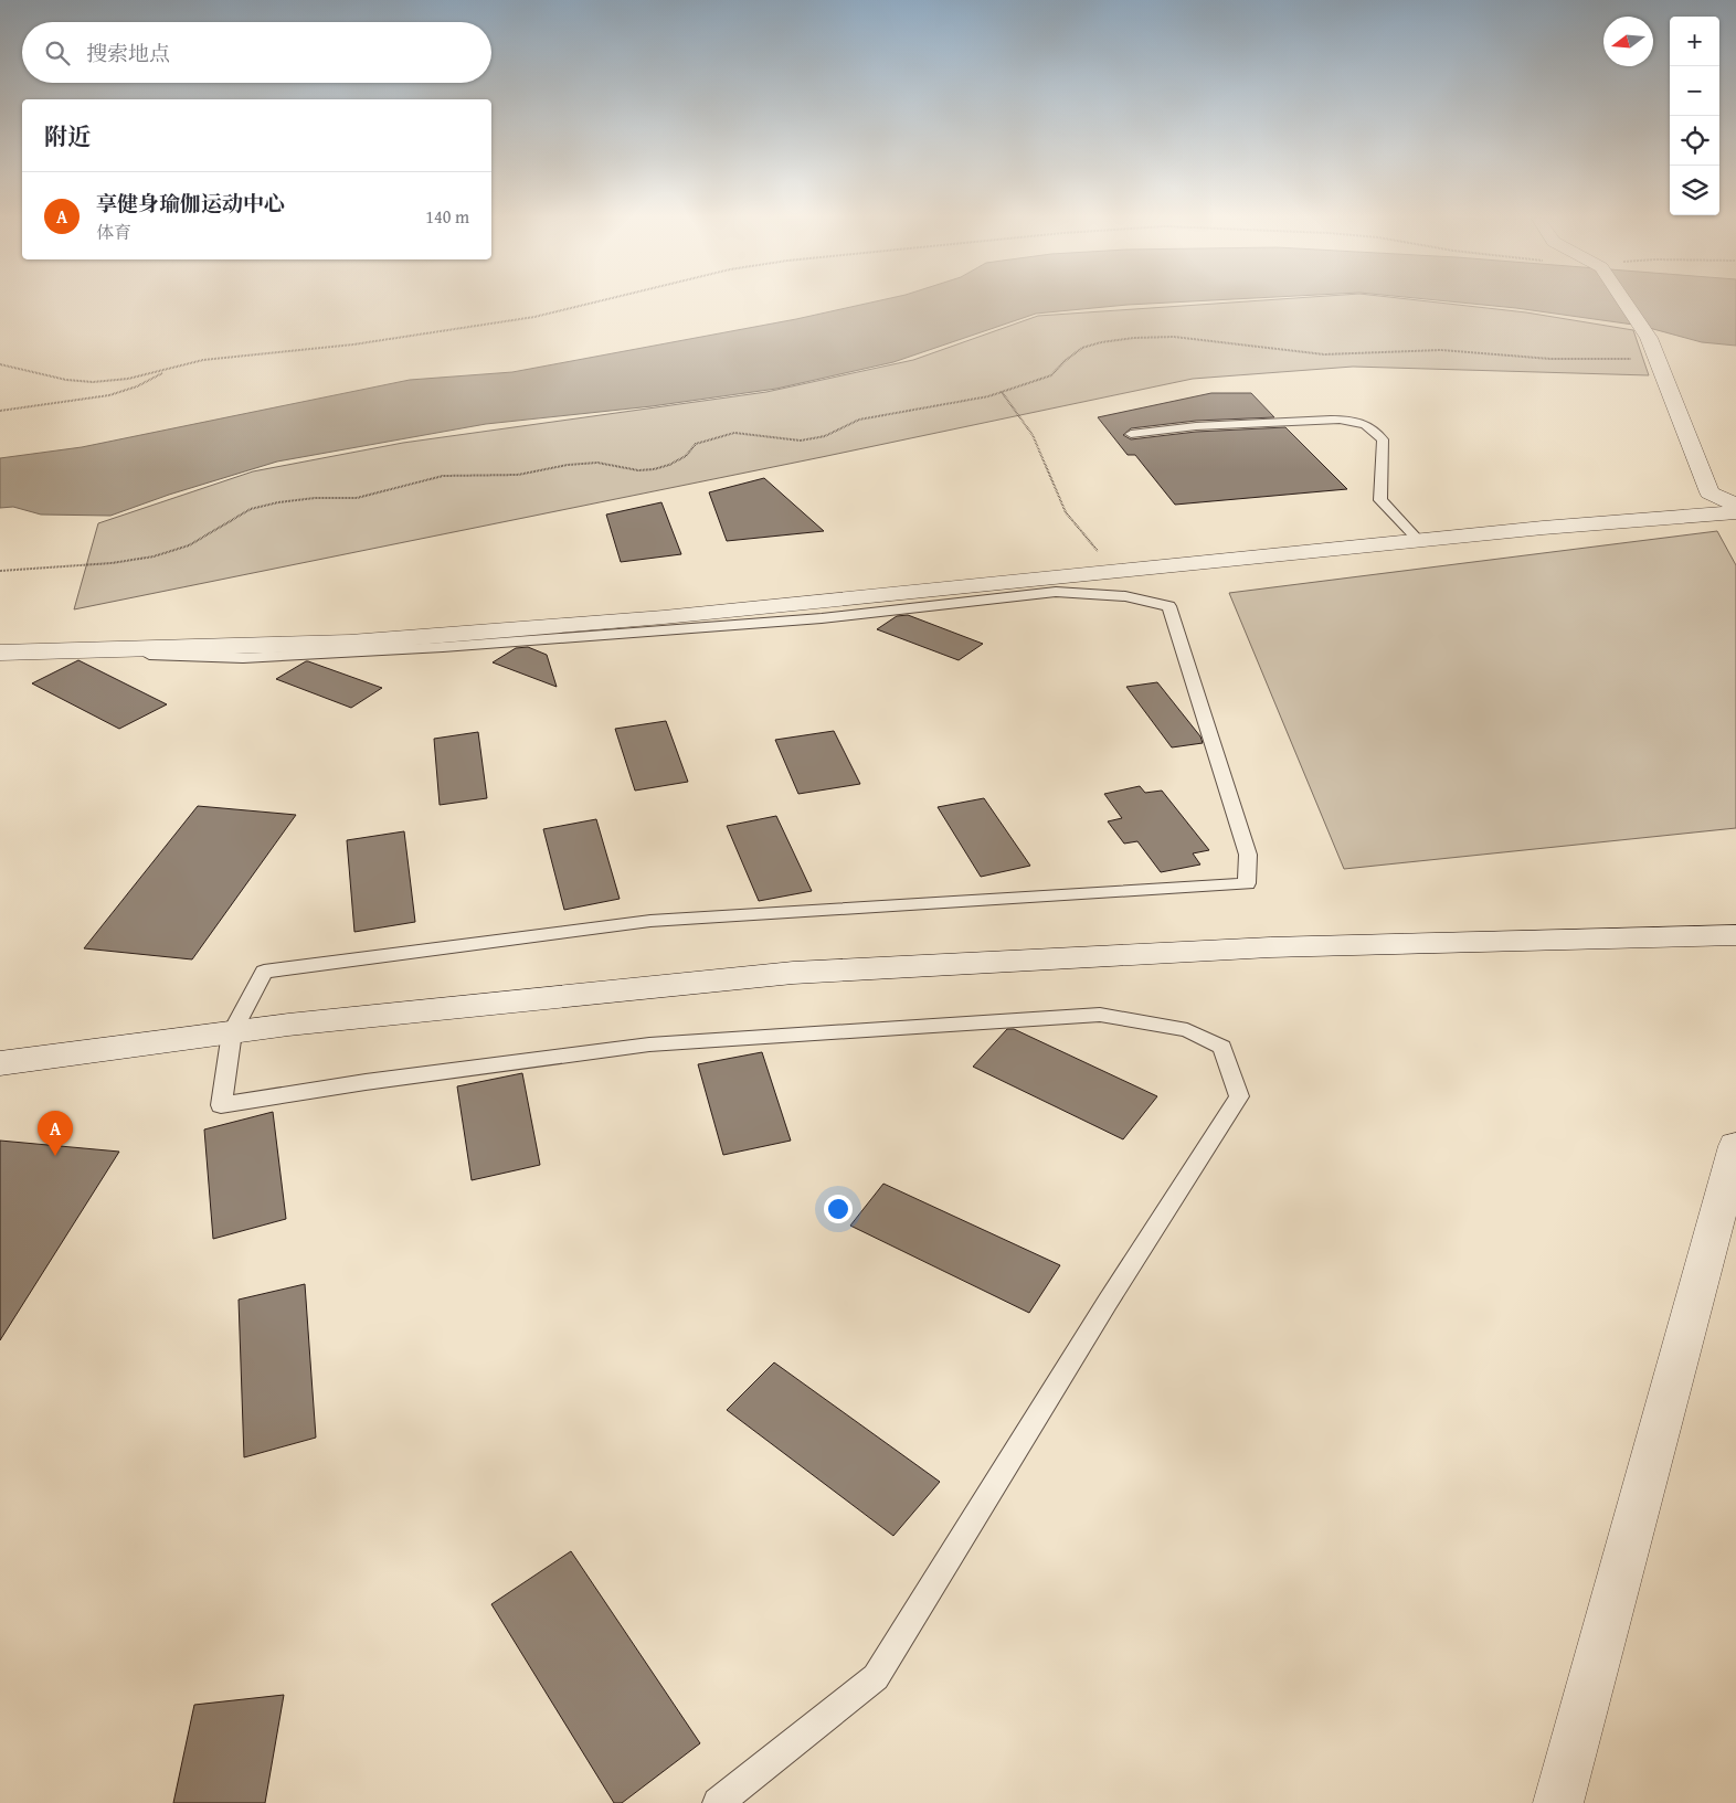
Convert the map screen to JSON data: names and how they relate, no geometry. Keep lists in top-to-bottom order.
{
  "north": "left",
  "page": {
    "map_buttons": ["+", "−"],
    "search": "搜索地点",
    "heading": "附近",
    "list": [
      {
        "mark": "A",
        "name": "享健身瑜伽运动中心",
        "note": "体育",
        "value": "140 m"
      }
    ],
    "pins": "A"
  }
}
